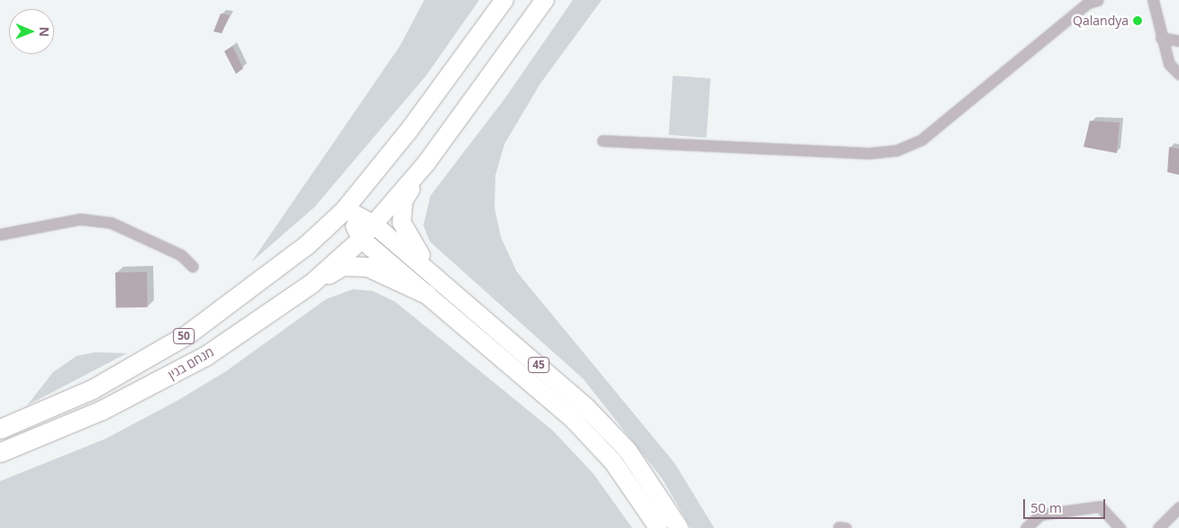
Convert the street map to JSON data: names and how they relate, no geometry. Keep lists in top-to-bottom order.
{
  "streets": {
    "highway": ["50", "מנחם בגין", "45"]
  },
  "crossings": [
    ["50", "45"],
    ["מנחם בגין", "45"]
  ],
  "places": ["Qalandya"],
  "scale_bar": "50 m",
  "north": "right"
}
